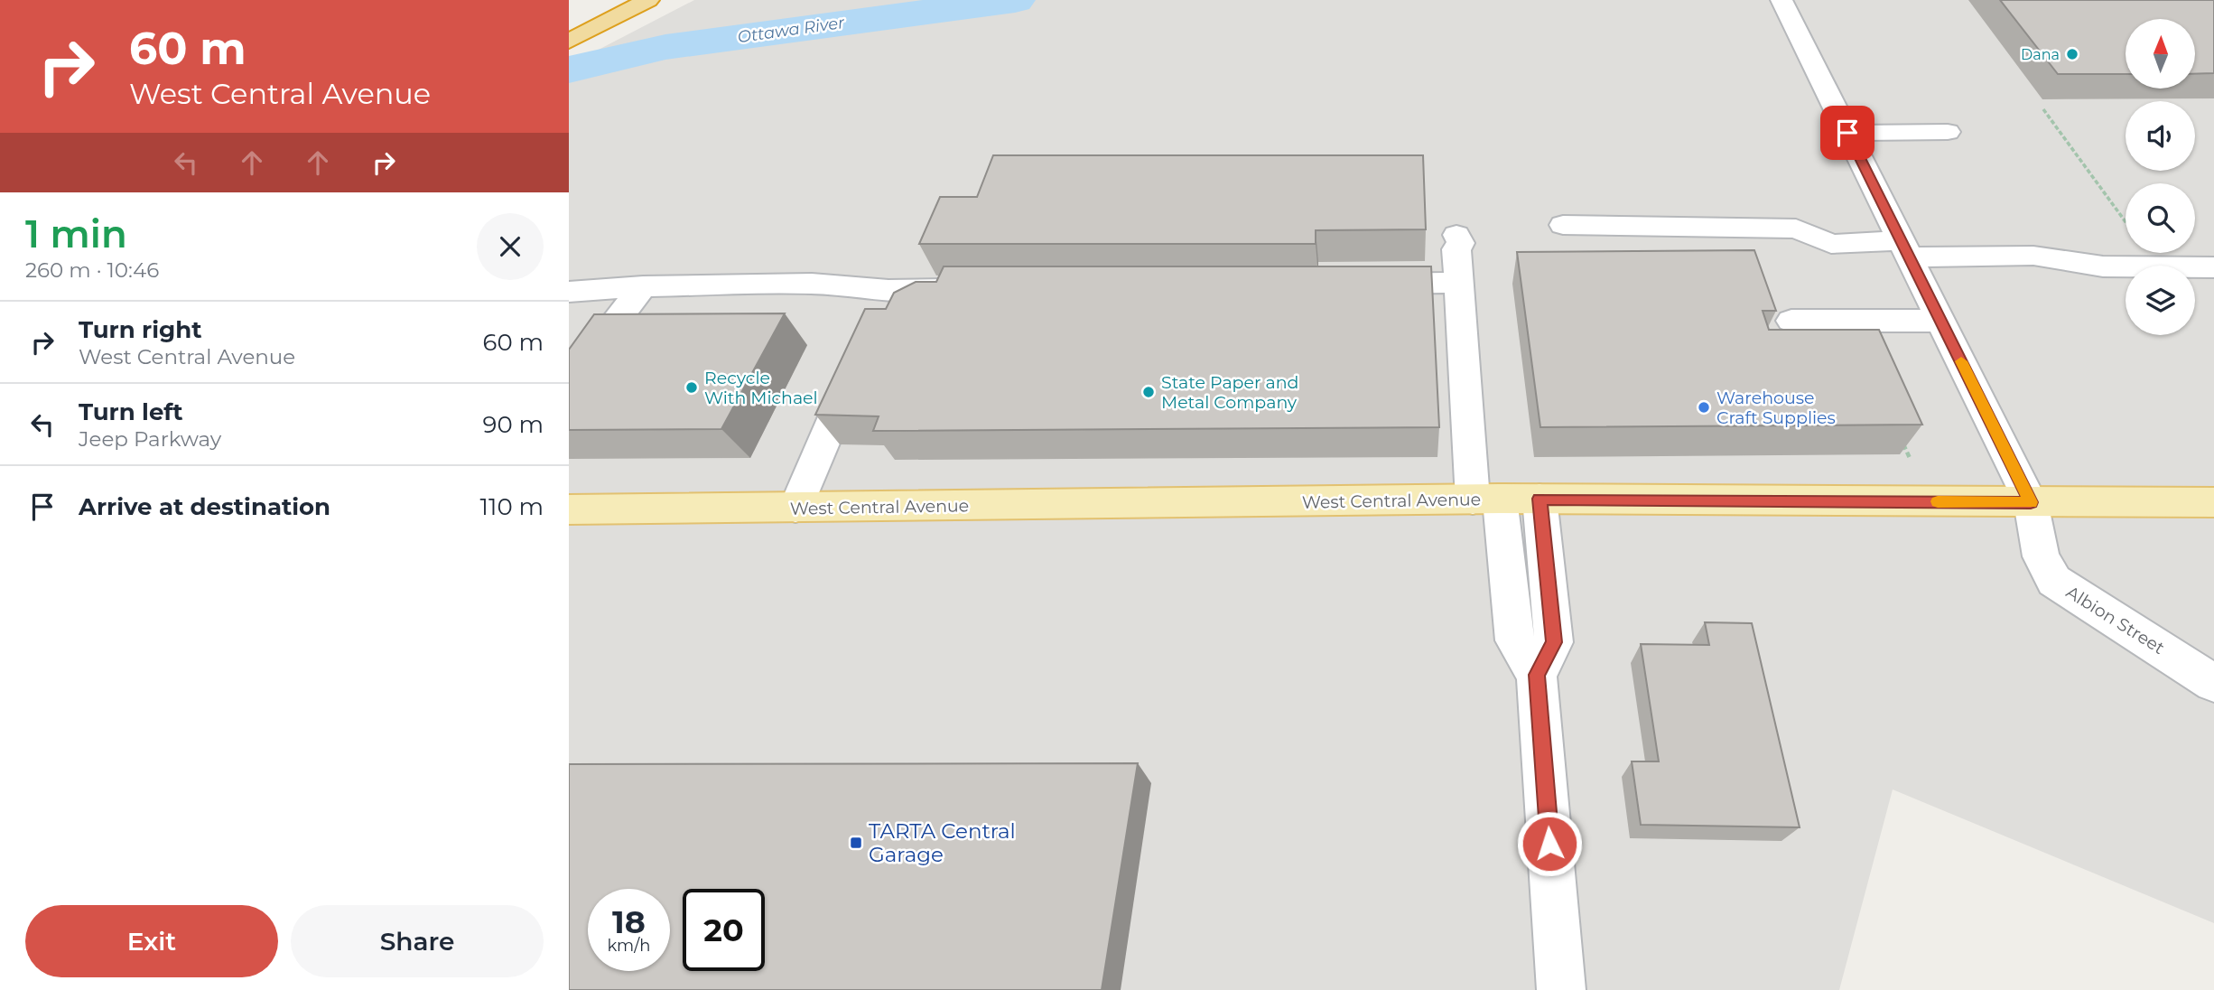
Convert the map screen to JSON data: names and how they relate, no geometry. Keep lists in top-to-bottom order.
{
  "streets": {
    "main road": ["West Central Avenue"],
    "street": ["Albion Street"]
  },
  "crossings": [
    ["West Central Avenue", "Albion Street"]
  ],
  "water": ["Ottawa River"],
  "places": {
    "other": [
      "Dana",
      "Recycle With Michael",
      "State Paper and Metal Company",
      "Warehouse Craft Supplies"
    ],
    "transit": ["TARTA Central Garage"]
  },
  "north": "top",
  "page": {
    "turn": ["60 m", "West Central Avenue"],
    "heading": ["1 min", "260 m · 10:46"],
    "list": [
      {
        "name": "Turn right",
        "note": "West Central Avenue",
        "value": "60 m"
      },
      {
        "name": "Turn left",
        "note": "Jeep Parkway",
        "value": "90 m"
      },
      {
        "name": "Arrive at destination",
        "value": "110 m"
      }
    ],
    "speed": "18 km/h",
    "limit": "20",
    "buttons": ["Exit", "Share"]
  }
}
